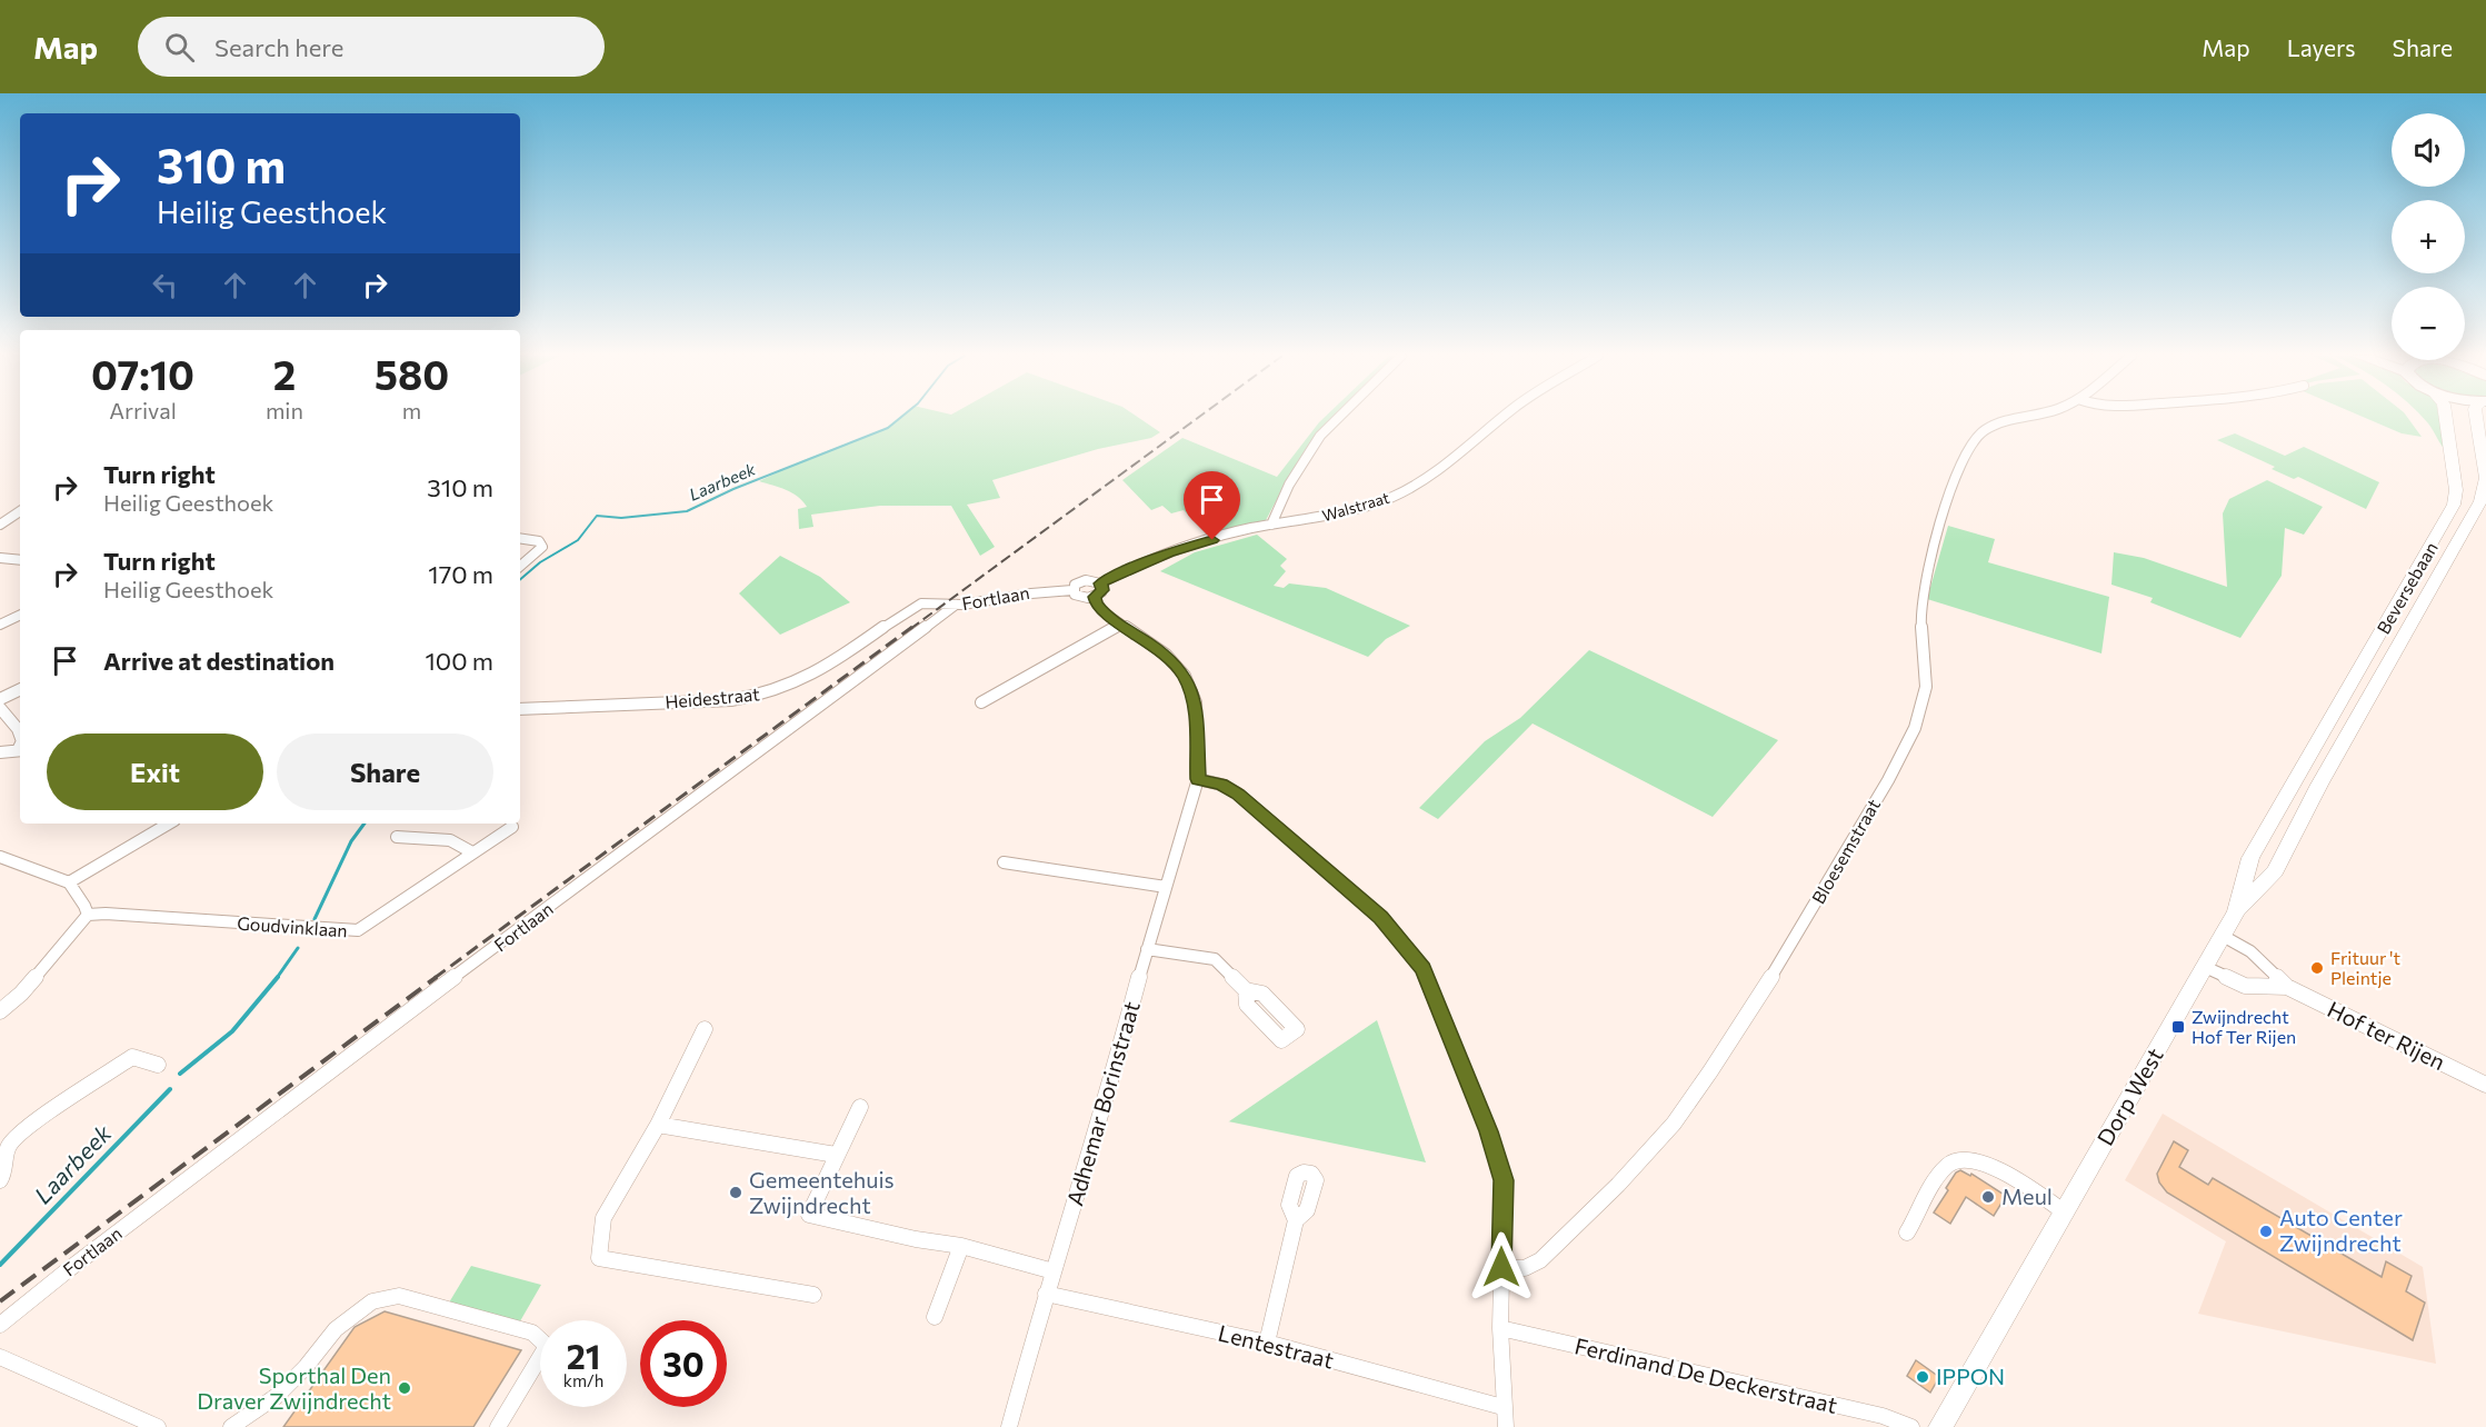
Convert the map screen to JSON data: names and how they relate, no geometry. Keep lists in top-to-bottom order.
{
  "streets": {
    "main road": ["Beversebaan", "Dorp West"],
    "street": [
      "Walstraat",
      "Fortlaan",
      "Heidestraat",
      "Bloesemstraat",
      "Goudvinklaan",
      "Hof ter Rijen",
      "Adhemar Borinstraat",
      "Lentestraat",
      "Ferdinand De Deckerstraat"
    ]
  },
  "crossings": [
    ["Walstraat", "Fortlaan"],
    ["Beversebaan", "Dorp West"],
    ["Fortlaan", "Heidestraat"],
    ["Hof ter Rijen", "Dorp West"],
    ["Adhemar Borinstraat", "Lentestraat"]
  ],
  "water": ["Laarbeek"],
  "places": {
    "other": [
      "Frituur 't Pleintje",
      "Gemeentehuis Zwijndrecht",
      "Meul",
      "Auto Center Zwijndrecht",
      "IPPON",
      "Sporthal Den Draver Zwijndrecht"
    ],
    "transit": ["Zwijndrecht Hof Ter Rijen"]
  },
  "page": {
    "header": "Map",
    "search": "Search here",
    "nav": ["Map", "Layers", "Share"],
    "map_buttons": ["+", "−"],
    "turn": ["310 m", "Heilig Geesthoek"],
    "eta": [
      "07:10",
      "Arrival",
      "2",
      "min",
      "580",
      "m"
    ],
    "list": [
      {
        "name": "Turn right",
        "note": "Heilig Geesthoek",
        "value": "310 m"
      },
      {
        "name": "Turn right",
        "note": "Heilig Geesthoek",
        "value": "170 m"
      },
      {
        "name": "Arrive at destination",
        "value": "100 m"
      }
    ],
    "buttons": ["Exit", "Share"],
    "speed": "21 km/h",
    "limit": "30"
  }
}
